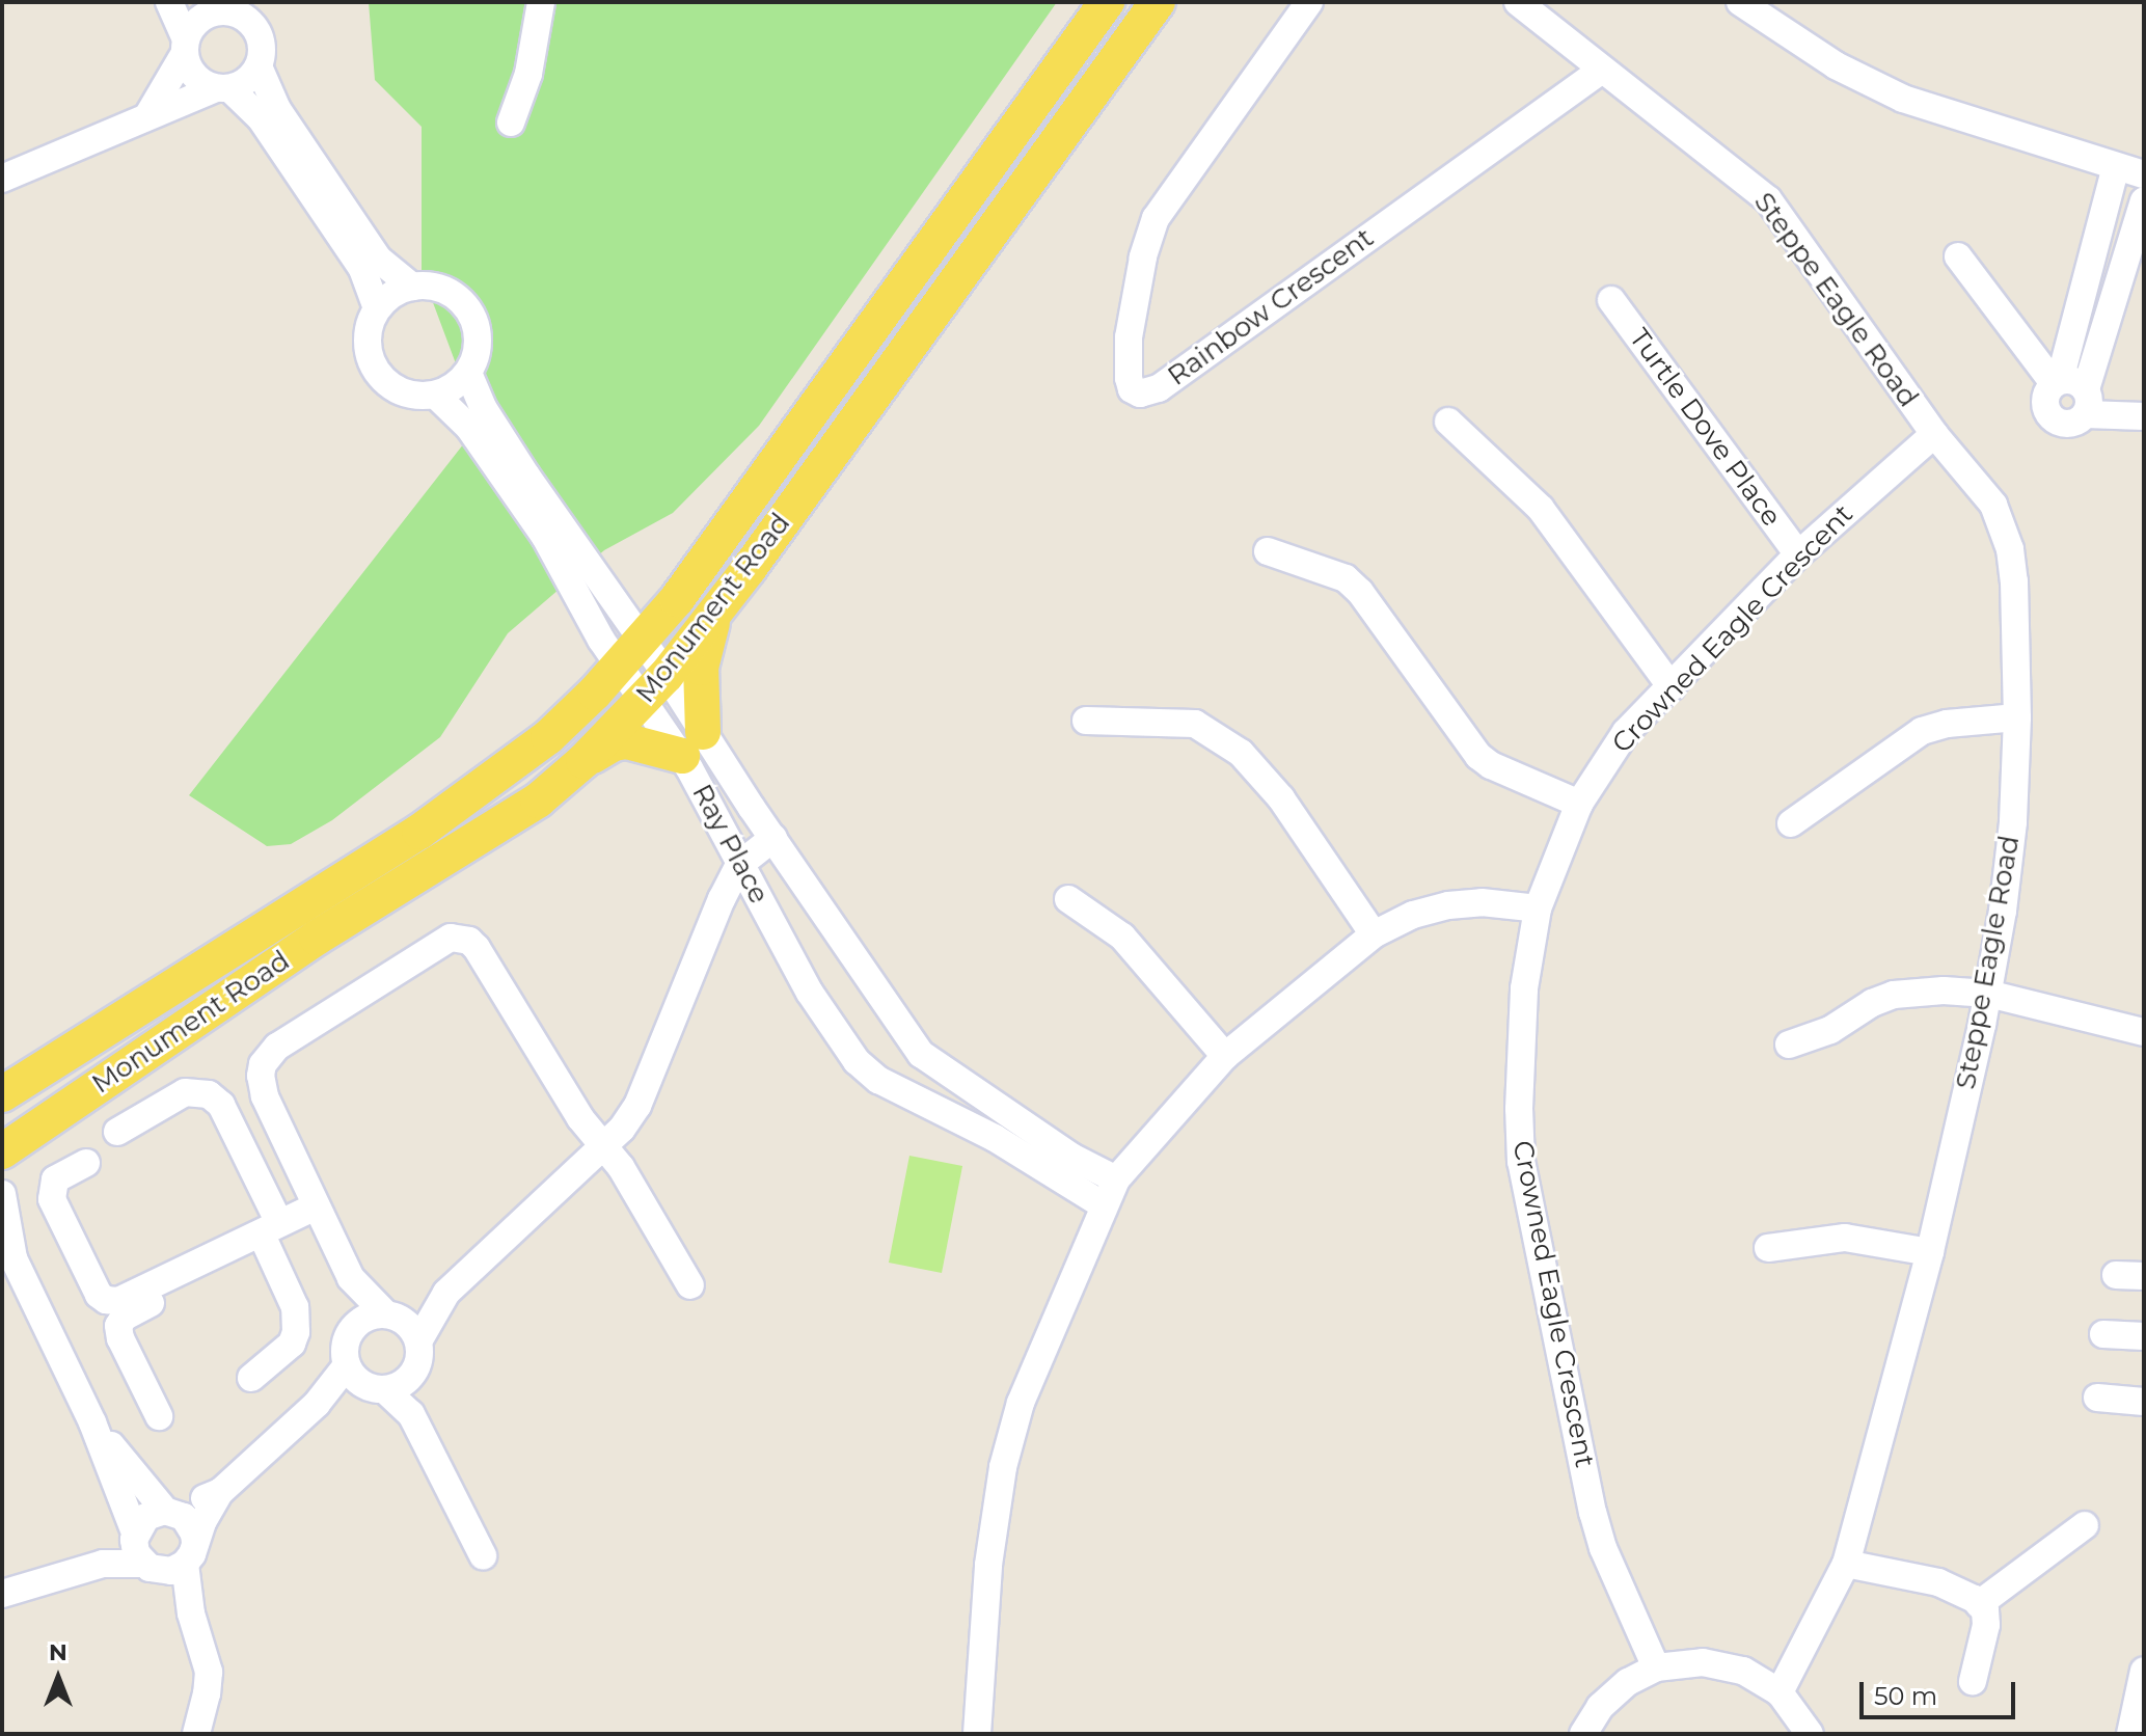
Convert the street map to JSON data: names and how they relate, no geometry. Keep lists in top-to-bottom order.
{
  "streets": {
    "main road": ["Monument Road"],
    "street": [
      "Steppe Eagle Road",
      "Rainbow Crescent",
      "Turtle Dove Place",
      "Crowned Eagle Crescent",
      "Ray Place"
    ]
  },
  "crossings": [
    ["Steppe Eagle Road", "Rainbow Crescent"],
    ["Steppe Eagle Road", "Crowned Eagle Crescent"],
    ["Turtle Dove Place", "Crowned Eagle Crescent"],
    ["Monument Road", "Ray Place"]
  ],
  "scale_bar": "50 m",
  "north": "top"
}
